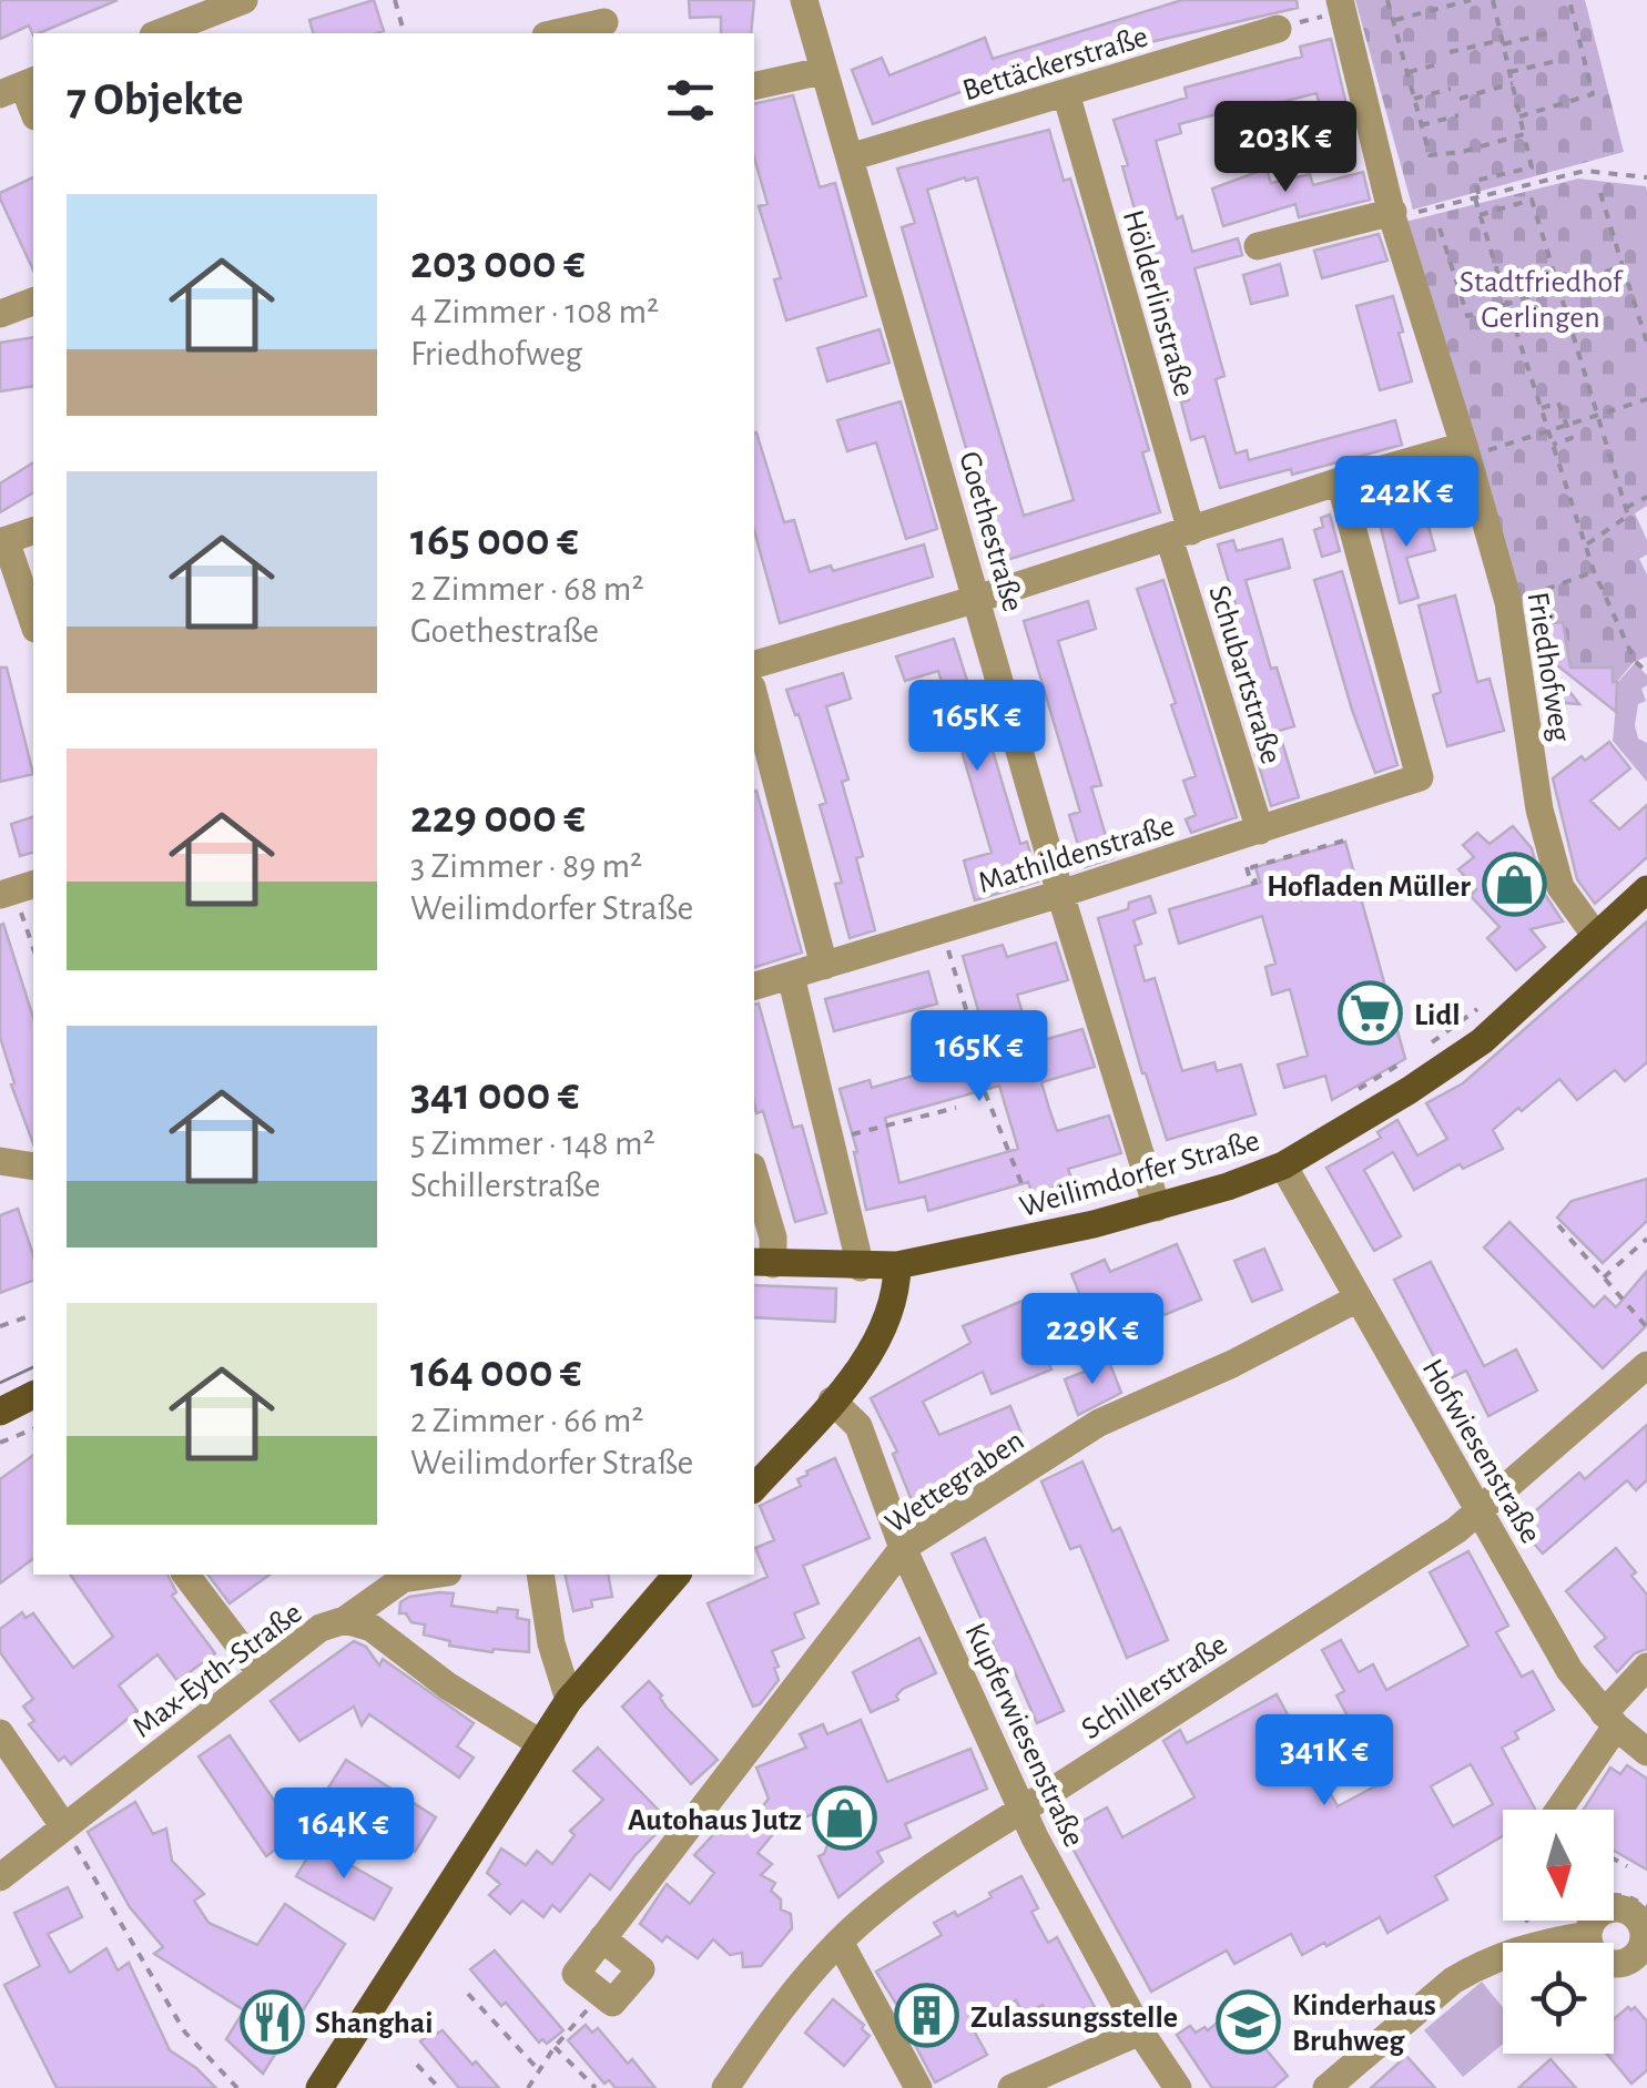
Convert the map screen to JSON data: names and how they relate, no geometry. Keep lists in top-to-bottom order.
{
  "streets": {
    "main road": ["Weilimdorfer Straße"],
    "street": [
      "Bettäckerstraße",
      "Hölderlinstraße",
      "Goethestraße",
      "Friedhofweg",
      "Schubartstraße",
      "Mathildenstraße",
      "Hofwiesenstraße",
      "Wettegraben",
      "Max-Eyth-Straße",
      "Schillerstraße",
      "Kupferwiesenstraße"
    ]
  },
  "crossings": [
    ["Bettäckerstraße", "Hölderlinstraße"],
    ["Bettäckerstraße", "Goethestraße"],
    ["Hölderlinstraße", "Schubartstraße"],
    ["Goethestraße", "Mathildenstraße"],
    ["Goethestraße", "Weilimdorfer Straße"],
    ["Friedhofweg", "Weilimdorfer Straße"],
    ["Schubartstraße", "Mathildenstraße"],
    ["Weilimdorfer Straße", "Hofwiesenstraße"],
    ["Hofwiesenstraße", "Wettegraben"],
    ["Hofwiesenstraße", "Schillerstraße"],
    ["Wettegraben", "Kupferwiesenstraße"],
    ["Schillerstraße", "Kupferwiesenstraße"]
  ],
  "parks": ["Stadtfriedhof Gerlingen"],
  "places": {
    "shop": ["Hofladen Müller", "Autohaus Jutz"],
    "supermarket": ["Lidl"],
    "building": ["Zulassungsstelle"],
    "restaurant": ["Shanghai"],
    "school or university": ["Kinderhaus Bruhweg"]
  },
  "north": "bottom",
  "page": {
    "heading": "7 Objekte",
    "price": [
      "203K €",
      "242K €",
      "165K €",
      "165K €",
      "229K €",
      "341K €",
      "164K €"
    ],
    "list": [
      {
        "name": "203 000 €",
        "note": "4 Zimmer · 108 m² · Friedhofweg"
      },
      {
        "name": "165 000 €",
        "note": "2 Zimmer · 68 m² · Goethestraße"
      },
      {
        "name": "229 000 €",
        "note": "3 Zimmer · 89 m² · Weilimdorfer Straße"
      },
      {
        "name": "341 000 €",
        "note": "5 Zimmer · 148 m² · Schillerstraße"
      },
      {
        "name": "164 000 €",
        "note": "2 Zimmer · 66 m² · Weilimdorfer Straße"
      }
    ]
  }
}
